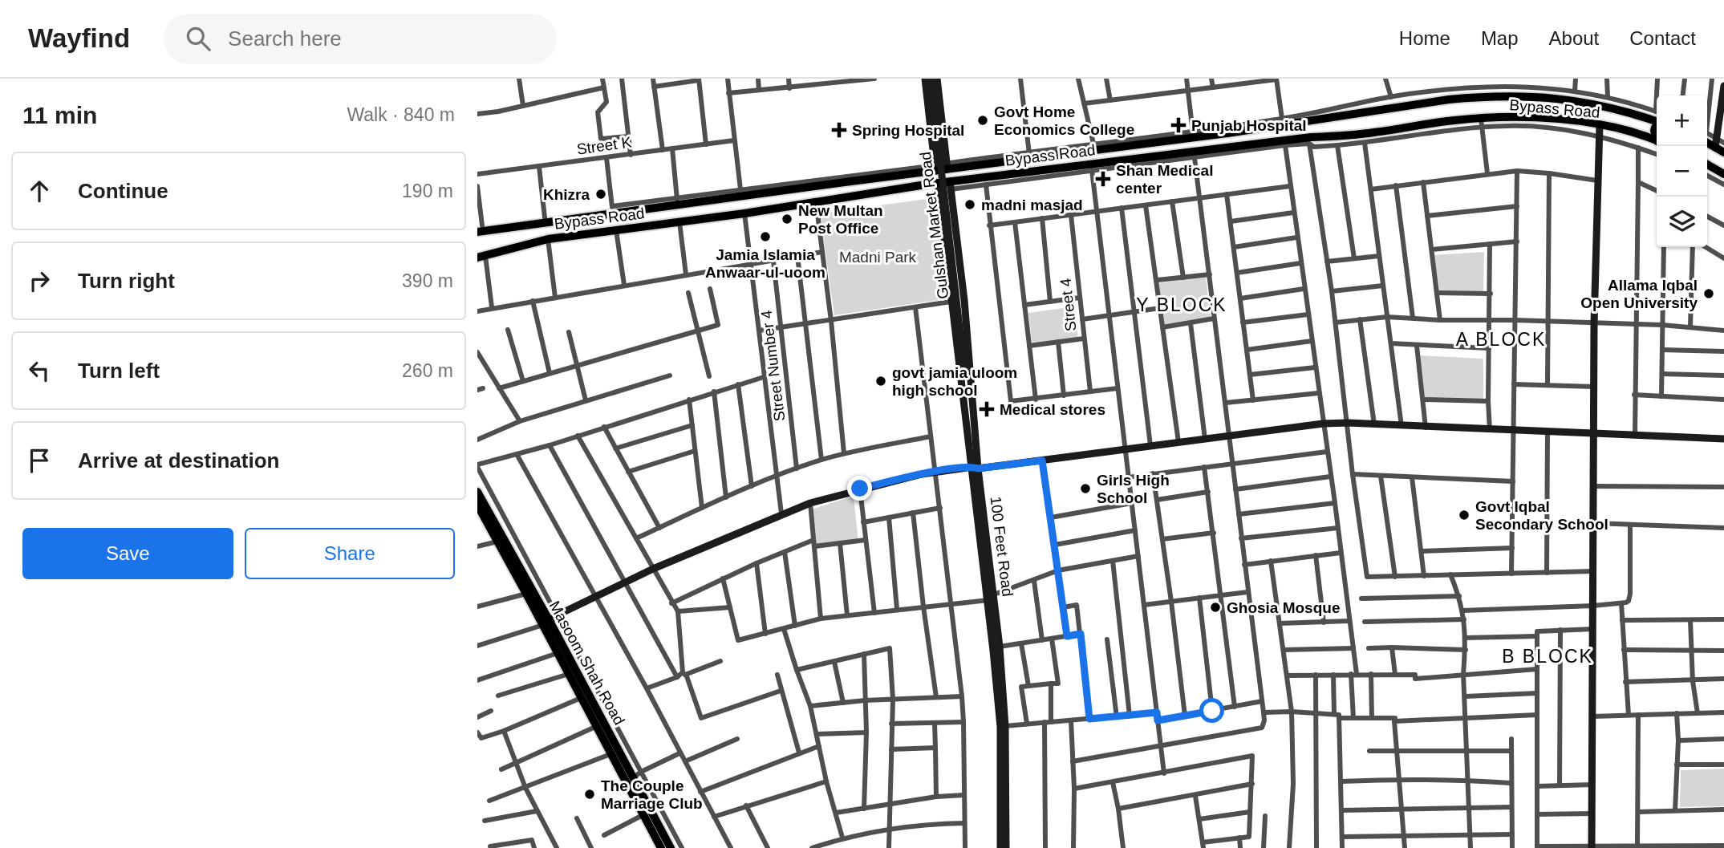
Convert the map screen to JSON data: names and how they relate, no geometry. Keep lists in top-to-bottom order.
{
  "streets": {
    "main road": [
      "Bypass Road",
      "Gulshan Market Road",
      "100 Feet Road",
      "Masoom Shah Road"
    ],
    "street": ["Street K", "Street 4", "Street Number 4"]
  },
  "crossings": [
    ["Bypass Road", "100 Feet Road"],
    ["Gulshan Market Road", "100 Feet Road"]
  ],
  "districts": ["Y BLOCK", "A BLOCK", "B BLOCK"],
  "parks": ["Madni Park"],
  "places": {
    "other": [
      "Govt Home Economics College",
      "Khizra",
      "madni masjad",
      "New Multan Post Office",
      "Jamia Islamia Anwaar-ul-uoom",
      "Allama Iqbal Open University",
      "govt jamia uloom high school",
      "Girls High School",
      "Govt Iqbal Secondary School",
      "Ghosia Mosque",
      "The Couple Marriage Club"
    ],
    "health": [
      "Punjab Hospital",
      "Spring Hospital",
      "Shan Medical center",
      "Medical stores"
    ]
  },
  "page": {
    "header": "Wayfind",
    "search": "Search here",
    "nav": [
      "Home",
      "Map",
      "About",
      "Contact"
    ],
    "heading": ["11 min", "Walk · 840 m"],
    "map_buttons": ["+", "−"],
    "list": [
      ["Continue", "190 m"],
      ["Turn right", "390 m"],
      ["Turn left", "260 m"],
      "Arrive at destination"
    ],
    "buttons": ["Save", "Share"]
  }
}
